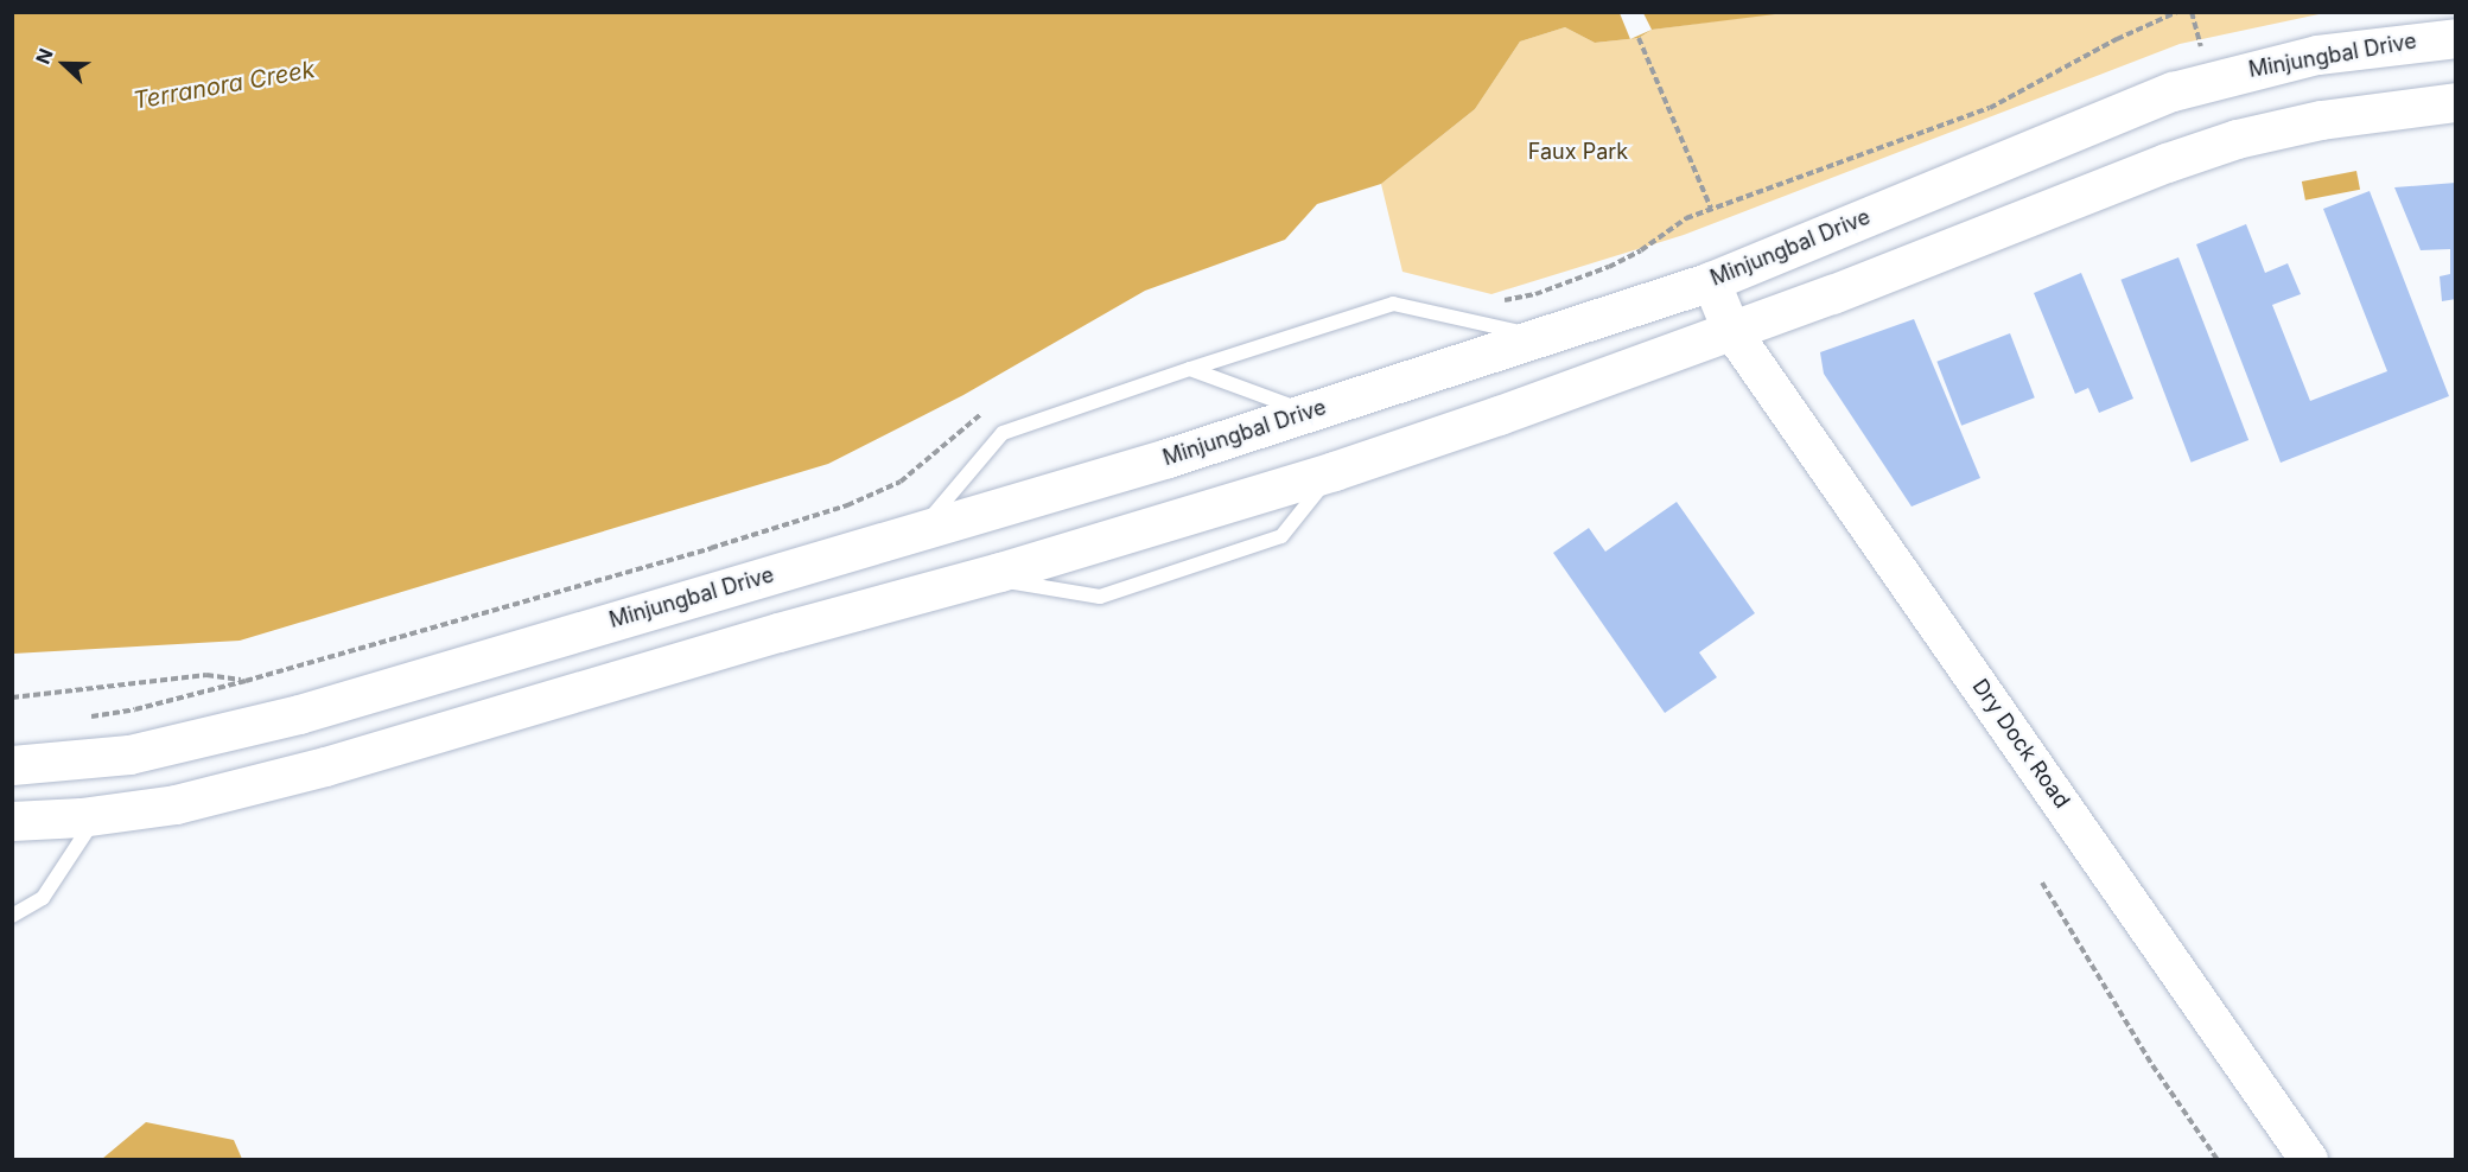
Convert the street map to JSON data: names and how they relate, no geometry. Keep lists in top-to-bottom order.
{
  "streets": {
    "main road": ["Minjungbal Drive"],
    "street": ["Dry Dock Road"]
  },
  "crossings": [
    ["Minjungbal Drive", "Dry Dock Road"]
  ],
  "water": ["Terranora Creek"],
  "parks": ["Faux Park"],
  "north": "left"
}
